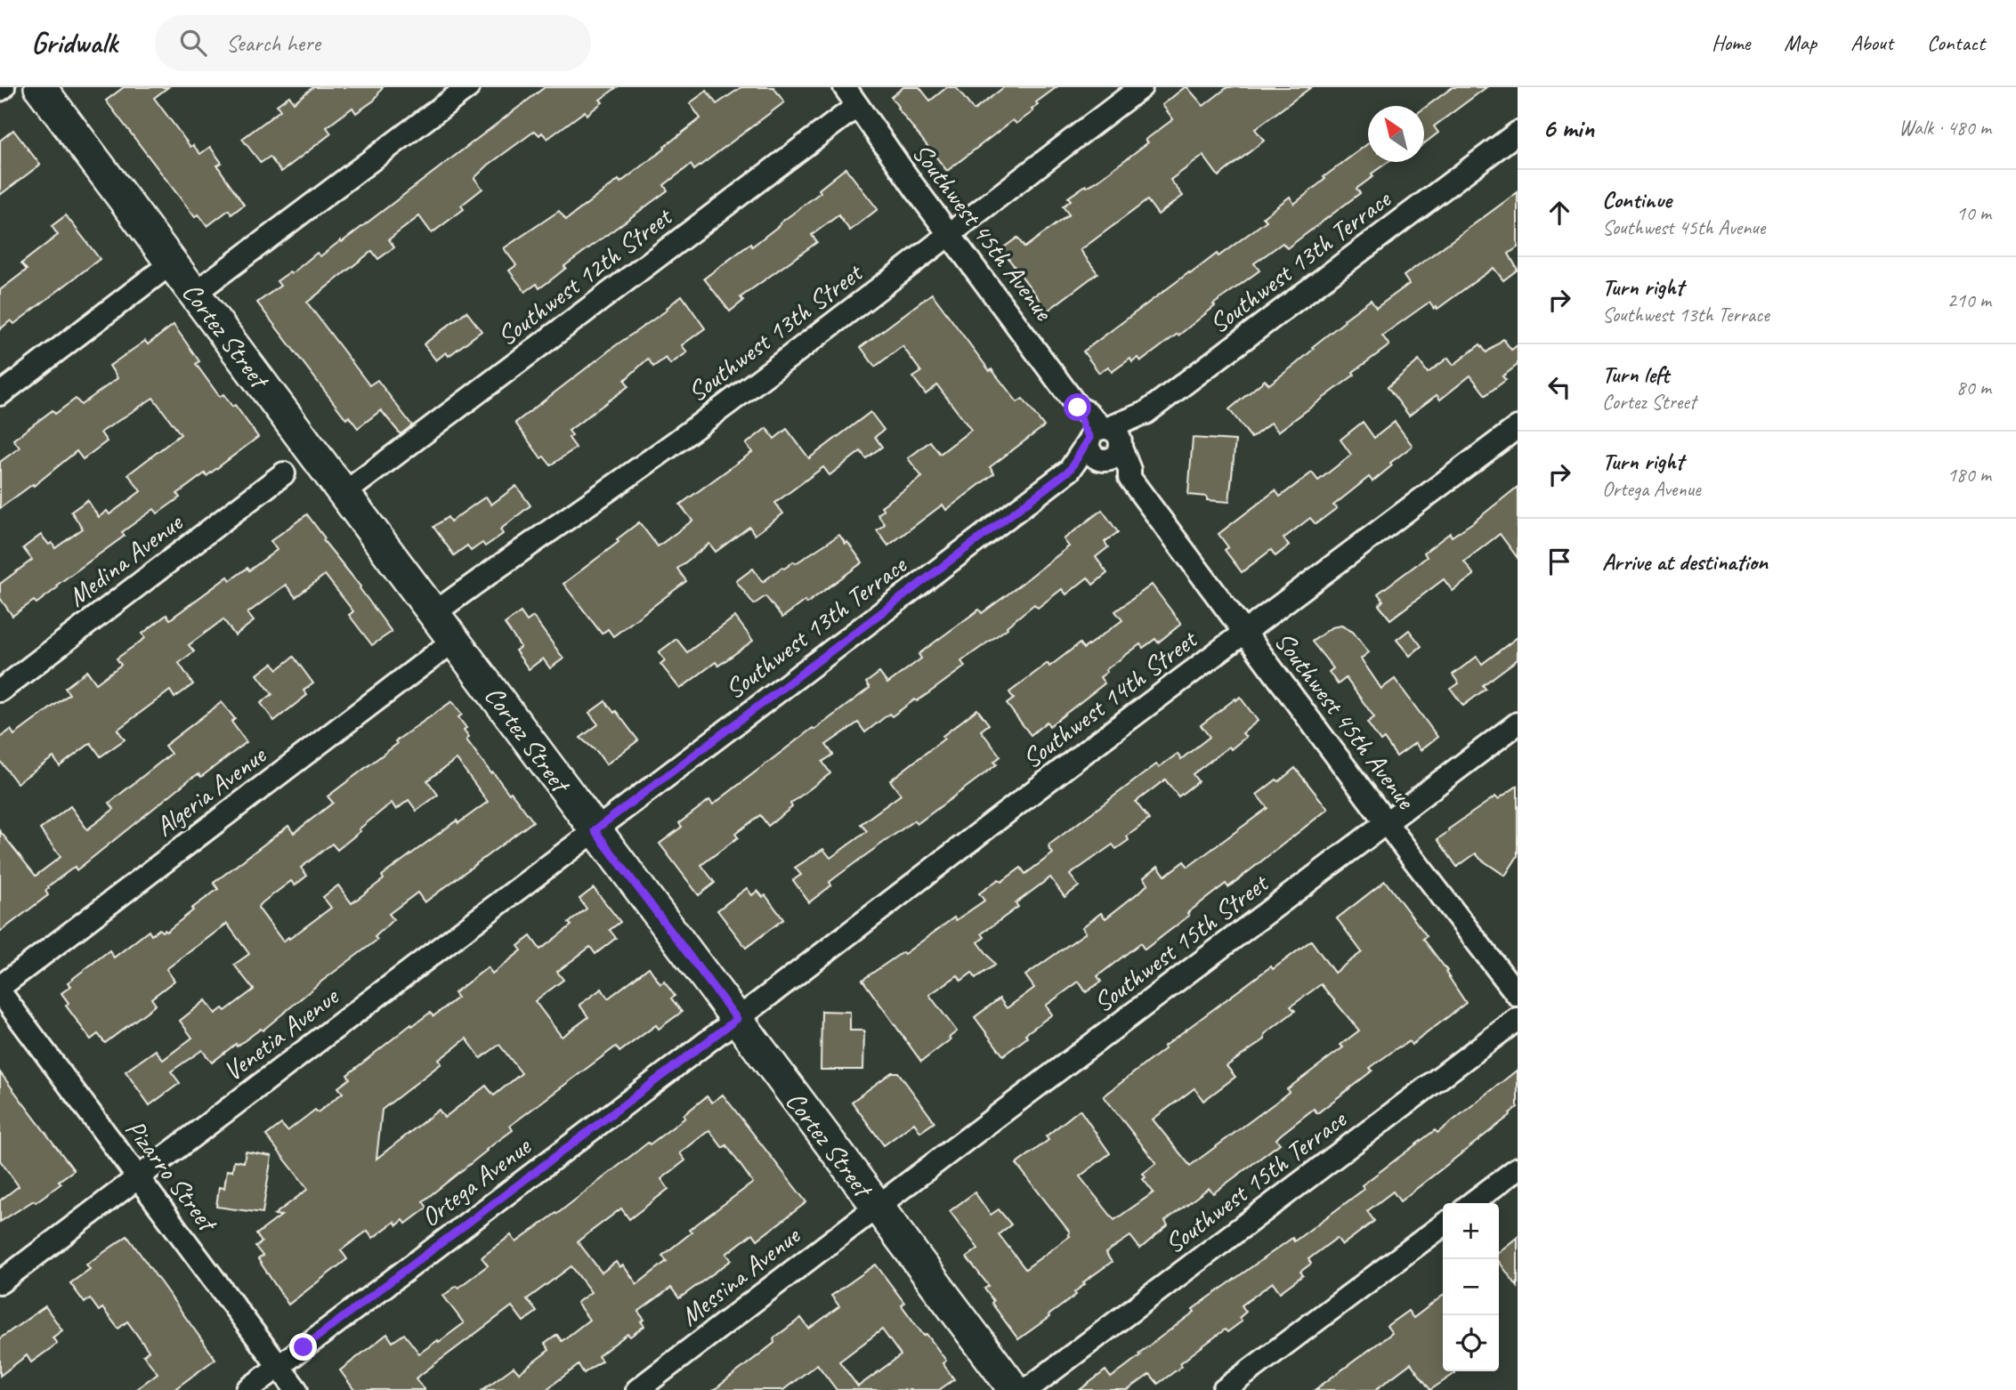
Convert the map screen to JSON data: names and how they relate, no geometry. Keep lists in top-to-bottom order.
{
  "streets": {
    "street": [
      "Southwest 45th Avenue",
      "Southwest 13th Terrace",
      "Southwest 12th Street",
      "Southwest 13th Street",
      "Cortez Street",
      "Medina Avenue",
      "Southwest 14th Street",
      "Algeria Avenue",
      "Southwest 15th Street",
      "Venetia Avenue",
      "Pizarro Street",
      "Ortega Avenue",
      "Southwest 15th Terrace",
      "Messina Avenue"
    ]
  },
  "crossings": [
    ["Southwest 45th Avenue", "Southwest 13th Terrace"],
    ["Southwest 45th Avenue", "Southwest 12th Street"],
    ["Southwest 45th Avenue", "Southwest 13th Street"],
    ["Southwest 45th Avenue", "Southwest 14th Street"],
    ["Southwest 45th Avenue", "Southwest 15th Street"],
    ["Southwest 13th Terrace", "Cortez Street"],
    ["Southwest 13th Terrace", "Venetia Avenue"],
    ["Southwest 12th Street", "Cortez Street"],
    ["Southwest 13th Street", "Cortez Street"],
    ["Cortez Street", "Southwest 14th Street"],
    ["Cortez Street", "Algeria Avenue"],
    ["Cortez Street", "Southwest 15th Street"],
    ["Cortez Street", "Venetia Avenue"],
    ["Cortez Street", "Ortega Avenue"],
    ["Cortez Street", "Messina Avenue"],
    ["Southwest 14th Street", "Ortega Avenue"],
    ["Southwest 15th Street", "Messina Avenue"],
    ["Venetia Avenue", "Pizarro Street"],
    ["Pizarro Street", "Ortega Avenue"]
  ],
  "north": "top left",
  "page": {
    "header": "Gridwalk",
    "search": "Search here",
    "nav": [
      "Home",
      "Map",
      "About",
      "Contact"
    ],
    "heading": ["6 min", "Walk · 480 m"],
    "list": [
      ["Continue", "Southwest 45th Avenue", "10 m"],
      ["Turn right", "Southwest 13th Terrace", "210 m"],
      ["Turn left", "Cortez Street", "80 m"],
      ["Turn right", "Ortega Avenue", "180 m"],
      "Arrive at destination"
    ],
    "map_buttons": ["+", "−"]
  }
}
